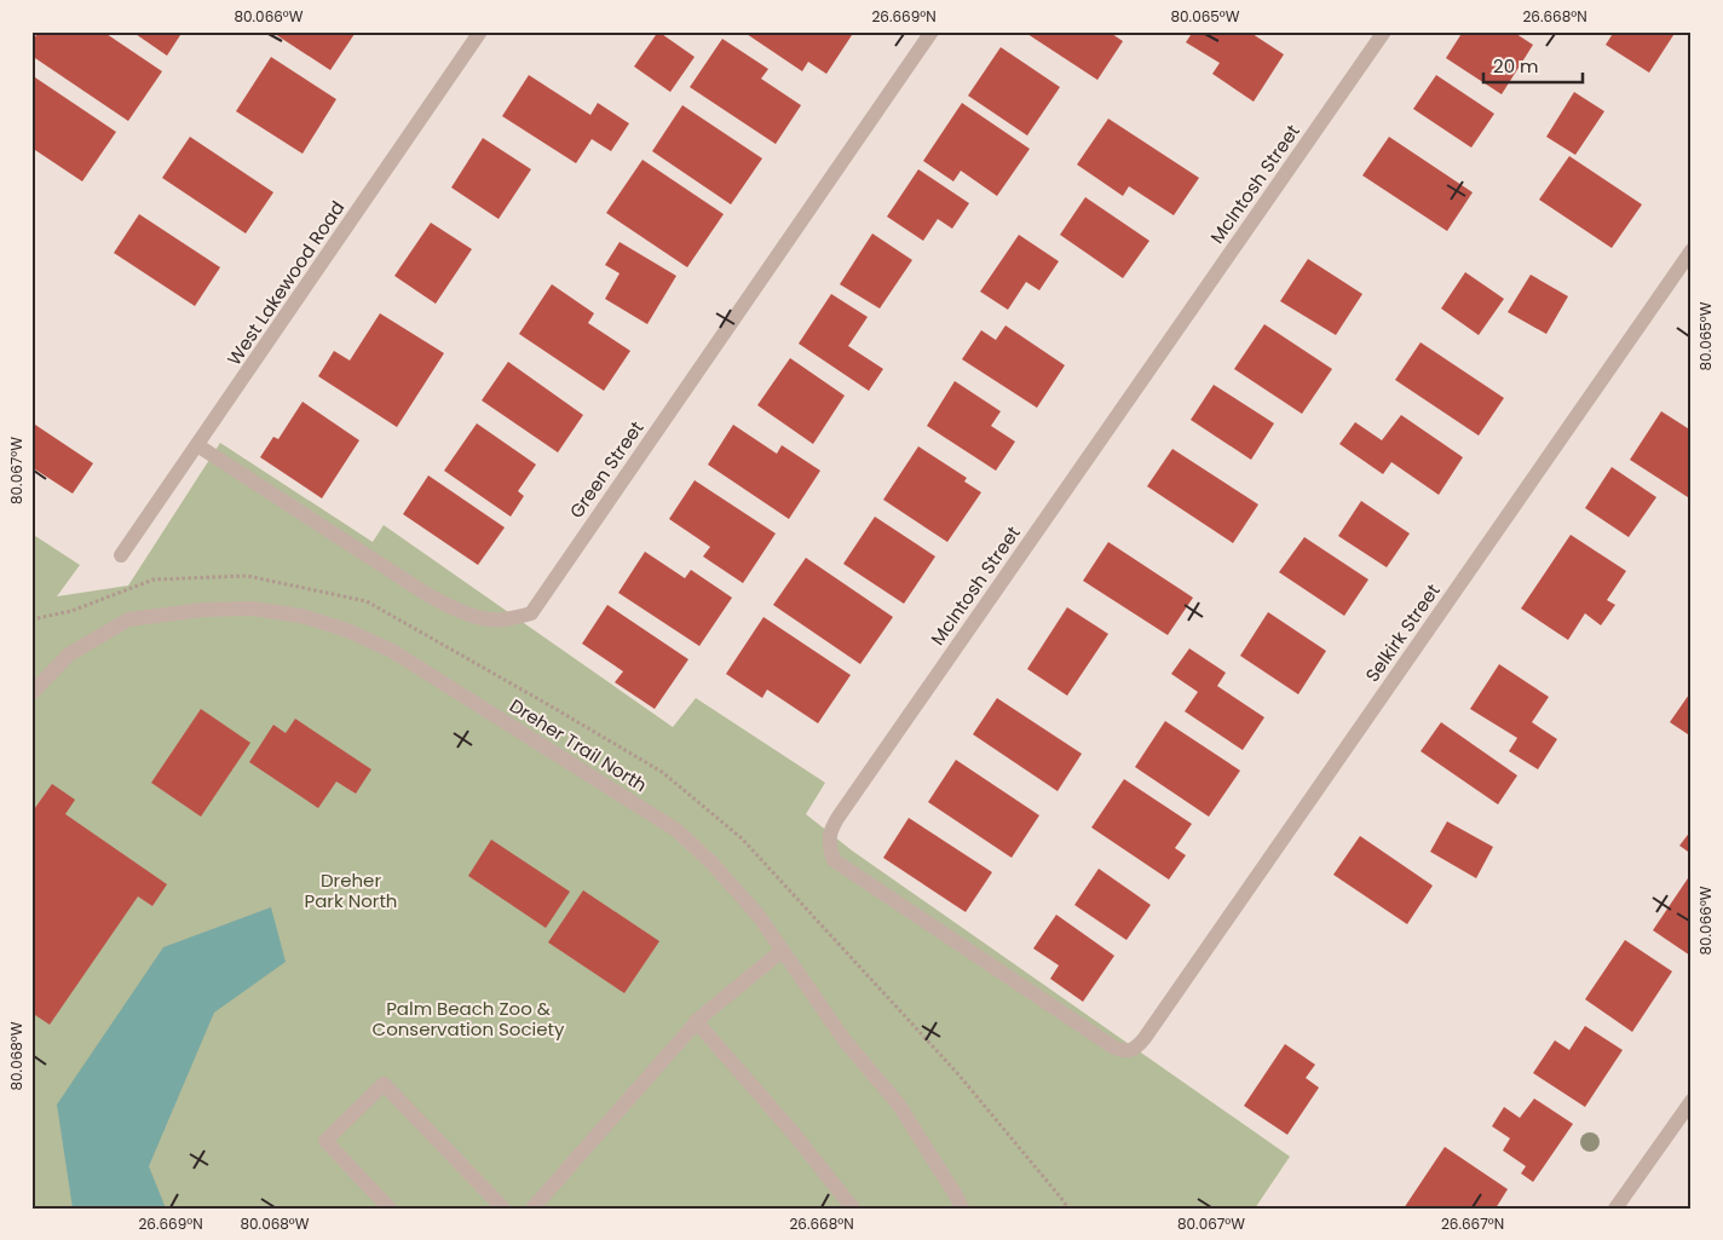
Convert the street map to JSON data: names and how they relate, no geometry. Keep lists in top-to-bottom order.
{
  "streets": {
    "street": [
      "McIntosh Street",
      "West Lakewood Road",
      "Green Street",
      "Selkirk Street",
      "Dreher Trail North"
    ]
  },
  "crossings": [
    ["McIntosh Street", "Selkirk Street"],
    ["West Lakewood Road", "Green Street"]
  ],
  "parks": ["Dreher Park North", "Palm Beach Zoo & Conservation Society"],
  "scale_bar": "20 m",
  "coordinates": [
    "80.066°W",
    "26.669°N",
    "80.065°W",
    "26.668°N",
    "80.067°W",
    "80.068°W",
    "26.667°N"
  ]
}
